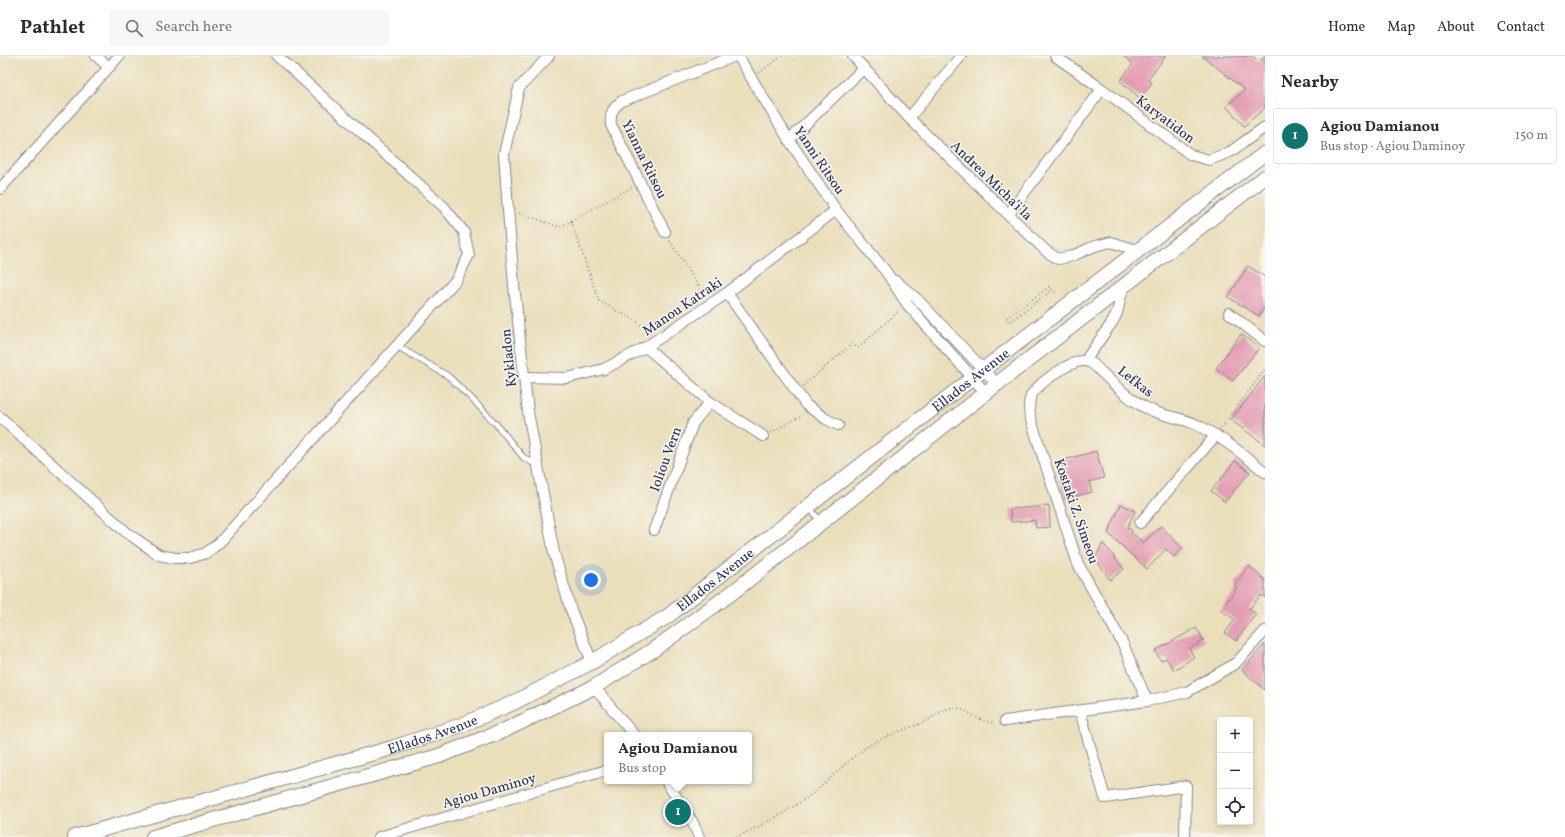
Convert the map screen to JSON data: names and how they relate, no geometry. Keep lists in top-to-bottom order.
{
  "streets": {
    "main road": ["Ellados Avenue"],
    "street": [
      "Karyatidon",
      "Yianna Ritsou",
      "Yanni Ritsou",
      "Andrea Micha'i'la",
      "Manou Katraki",
      "Kykladon",
      "Lefkas",
      "Ioliou Vern",
      "Kostaki Z. Simeou",
      "Agiou Daminoy"
    ]
  },
  "crossings": [
    ["Yianna Ritsou", "Yanni Ritsou"],
    ["Yanni Ritsou", "Manou Katraki"],
    ["Yanni Ritsou", "Ellados Avenue"],
    ["Andrea Micha'i'la", "Ellados Avenue"],
    ["Manou Katraki", "Kykladon"],
    ["Kykladon", "Ellados Avenue"],
    ["Lefkas", "Kostaki Z. Simeou"]
  ],
  "page": {
    "header": "Pathlet",
    "search": "Search here",
    "nav": [
      "Home",
      "Map",
      "About",
      "Contact"
    ],
    "heading": "Nearby",
    "list": [
      {
        "mark": "1",
        "name": "Agiou Damianou",
        "note": "Bus stop · Agiou Daminoy",
        "value": "150 m"
      }
    ],
    "map_buttons": ["+", "−"],
    "popup": ["Agiou Damianou", "Bus stop"],
    "pins": "1"
  }
}
